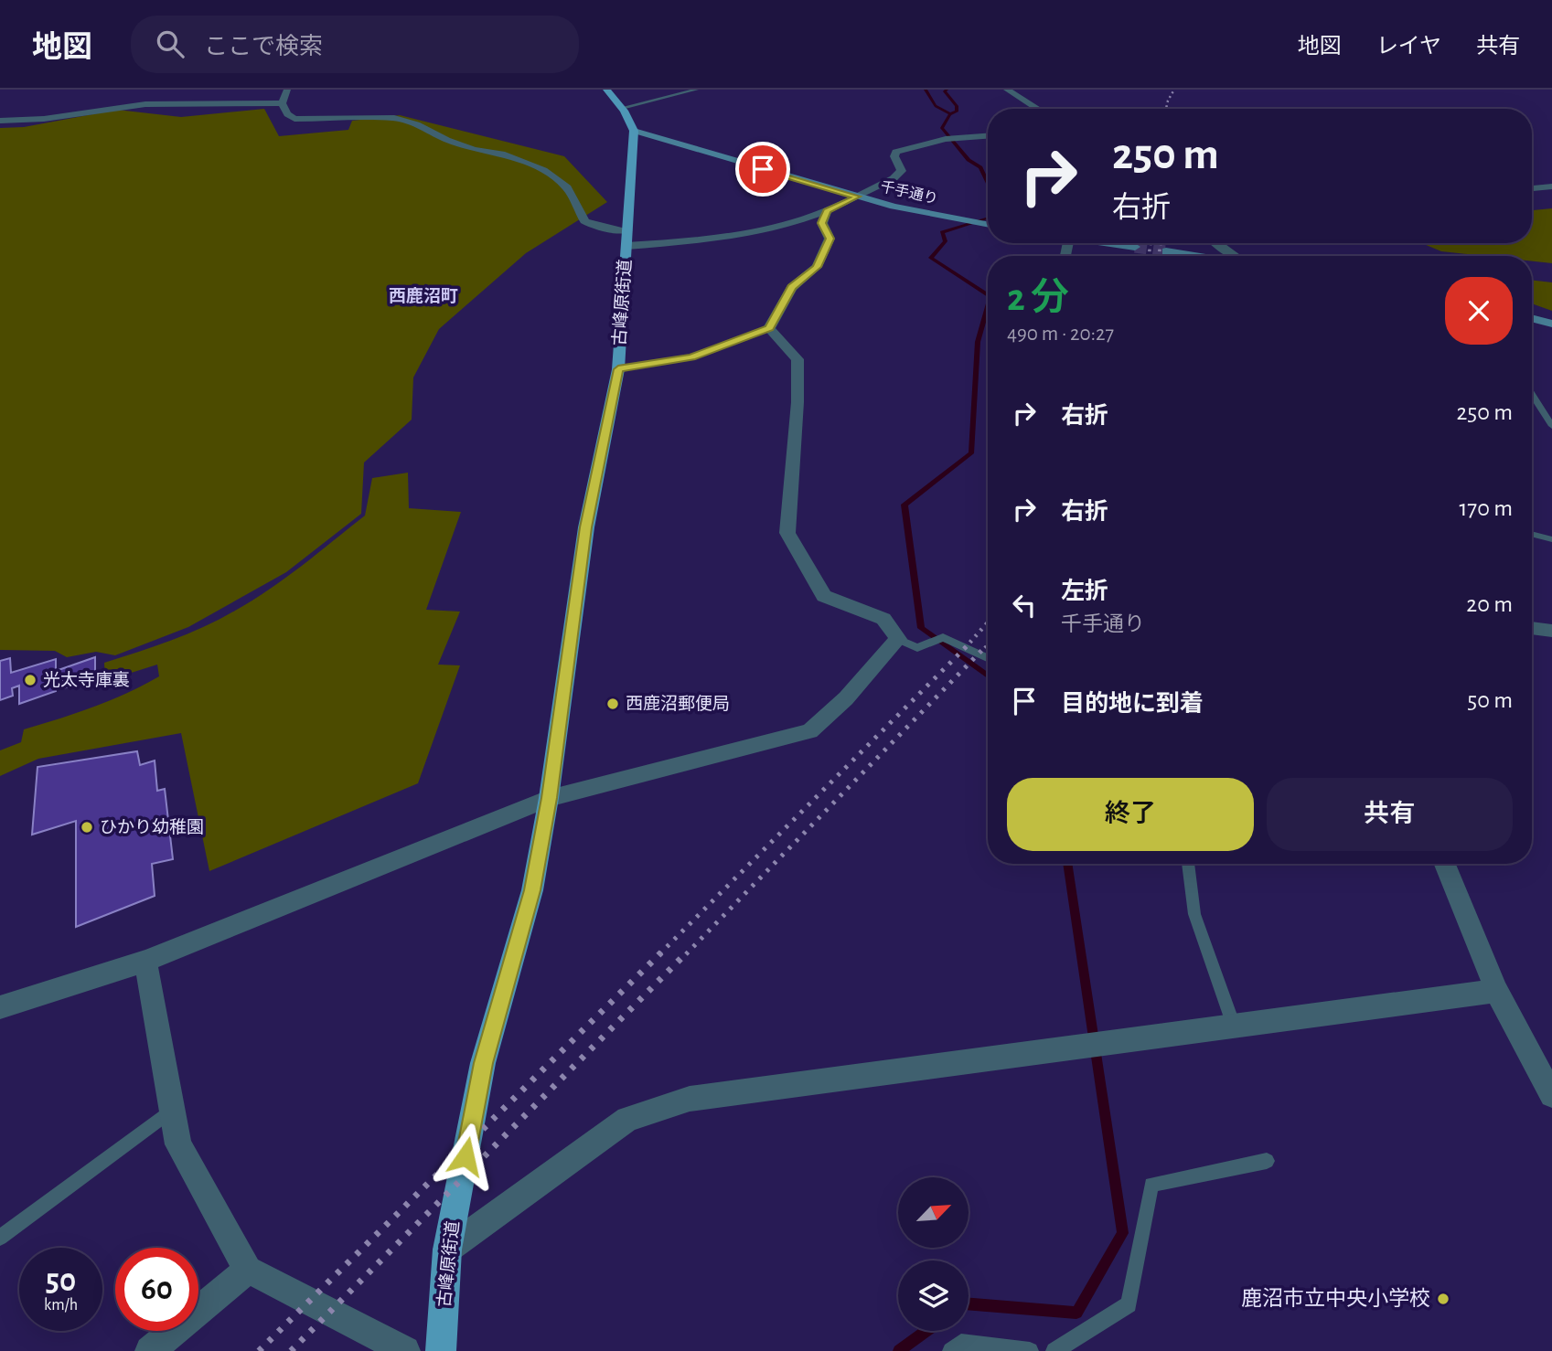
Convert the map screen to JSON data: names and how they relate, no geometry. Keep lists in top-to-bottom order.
{
  "streets": {
    "main road": ["古峰原街道"],
    "street": ["千手通り"]
  },
  "crossings": [
    ["千手通り", "古峰原街道"]
  ],
  "districts": ["西鹿沼町"],
  "places": [
    "光太寺庫裏",
    "西鹿沼郵便局",
    "ひかり幼稚園",
    "鹿沼市立中央小学校"
  ],
  "north": "top right",
  "page": {
    "header": "地図",
    "search": "ここで検索",
    "nav": ["地図", "レイヤ", "共有"],
    "turn": ["250 m", "右折"],
    "heading": ["2 分", "490 m · 20:27"],
    "list": [
      {
        "name": "右折",
        "value": "250 m"
      },
      {
        "name": "右折",
        "value": "170 m"
      },
      {
        "name": "左折",
        "note": "千手通り",
        "value": "20 m"
      },
      {
        "name": "目的地に到着",
        "value": "50 m"
      }
    ],
    "buttons": ["終了", "共有"],
    "speed": "50 km/h",
    "limit": "60"
  }
}
